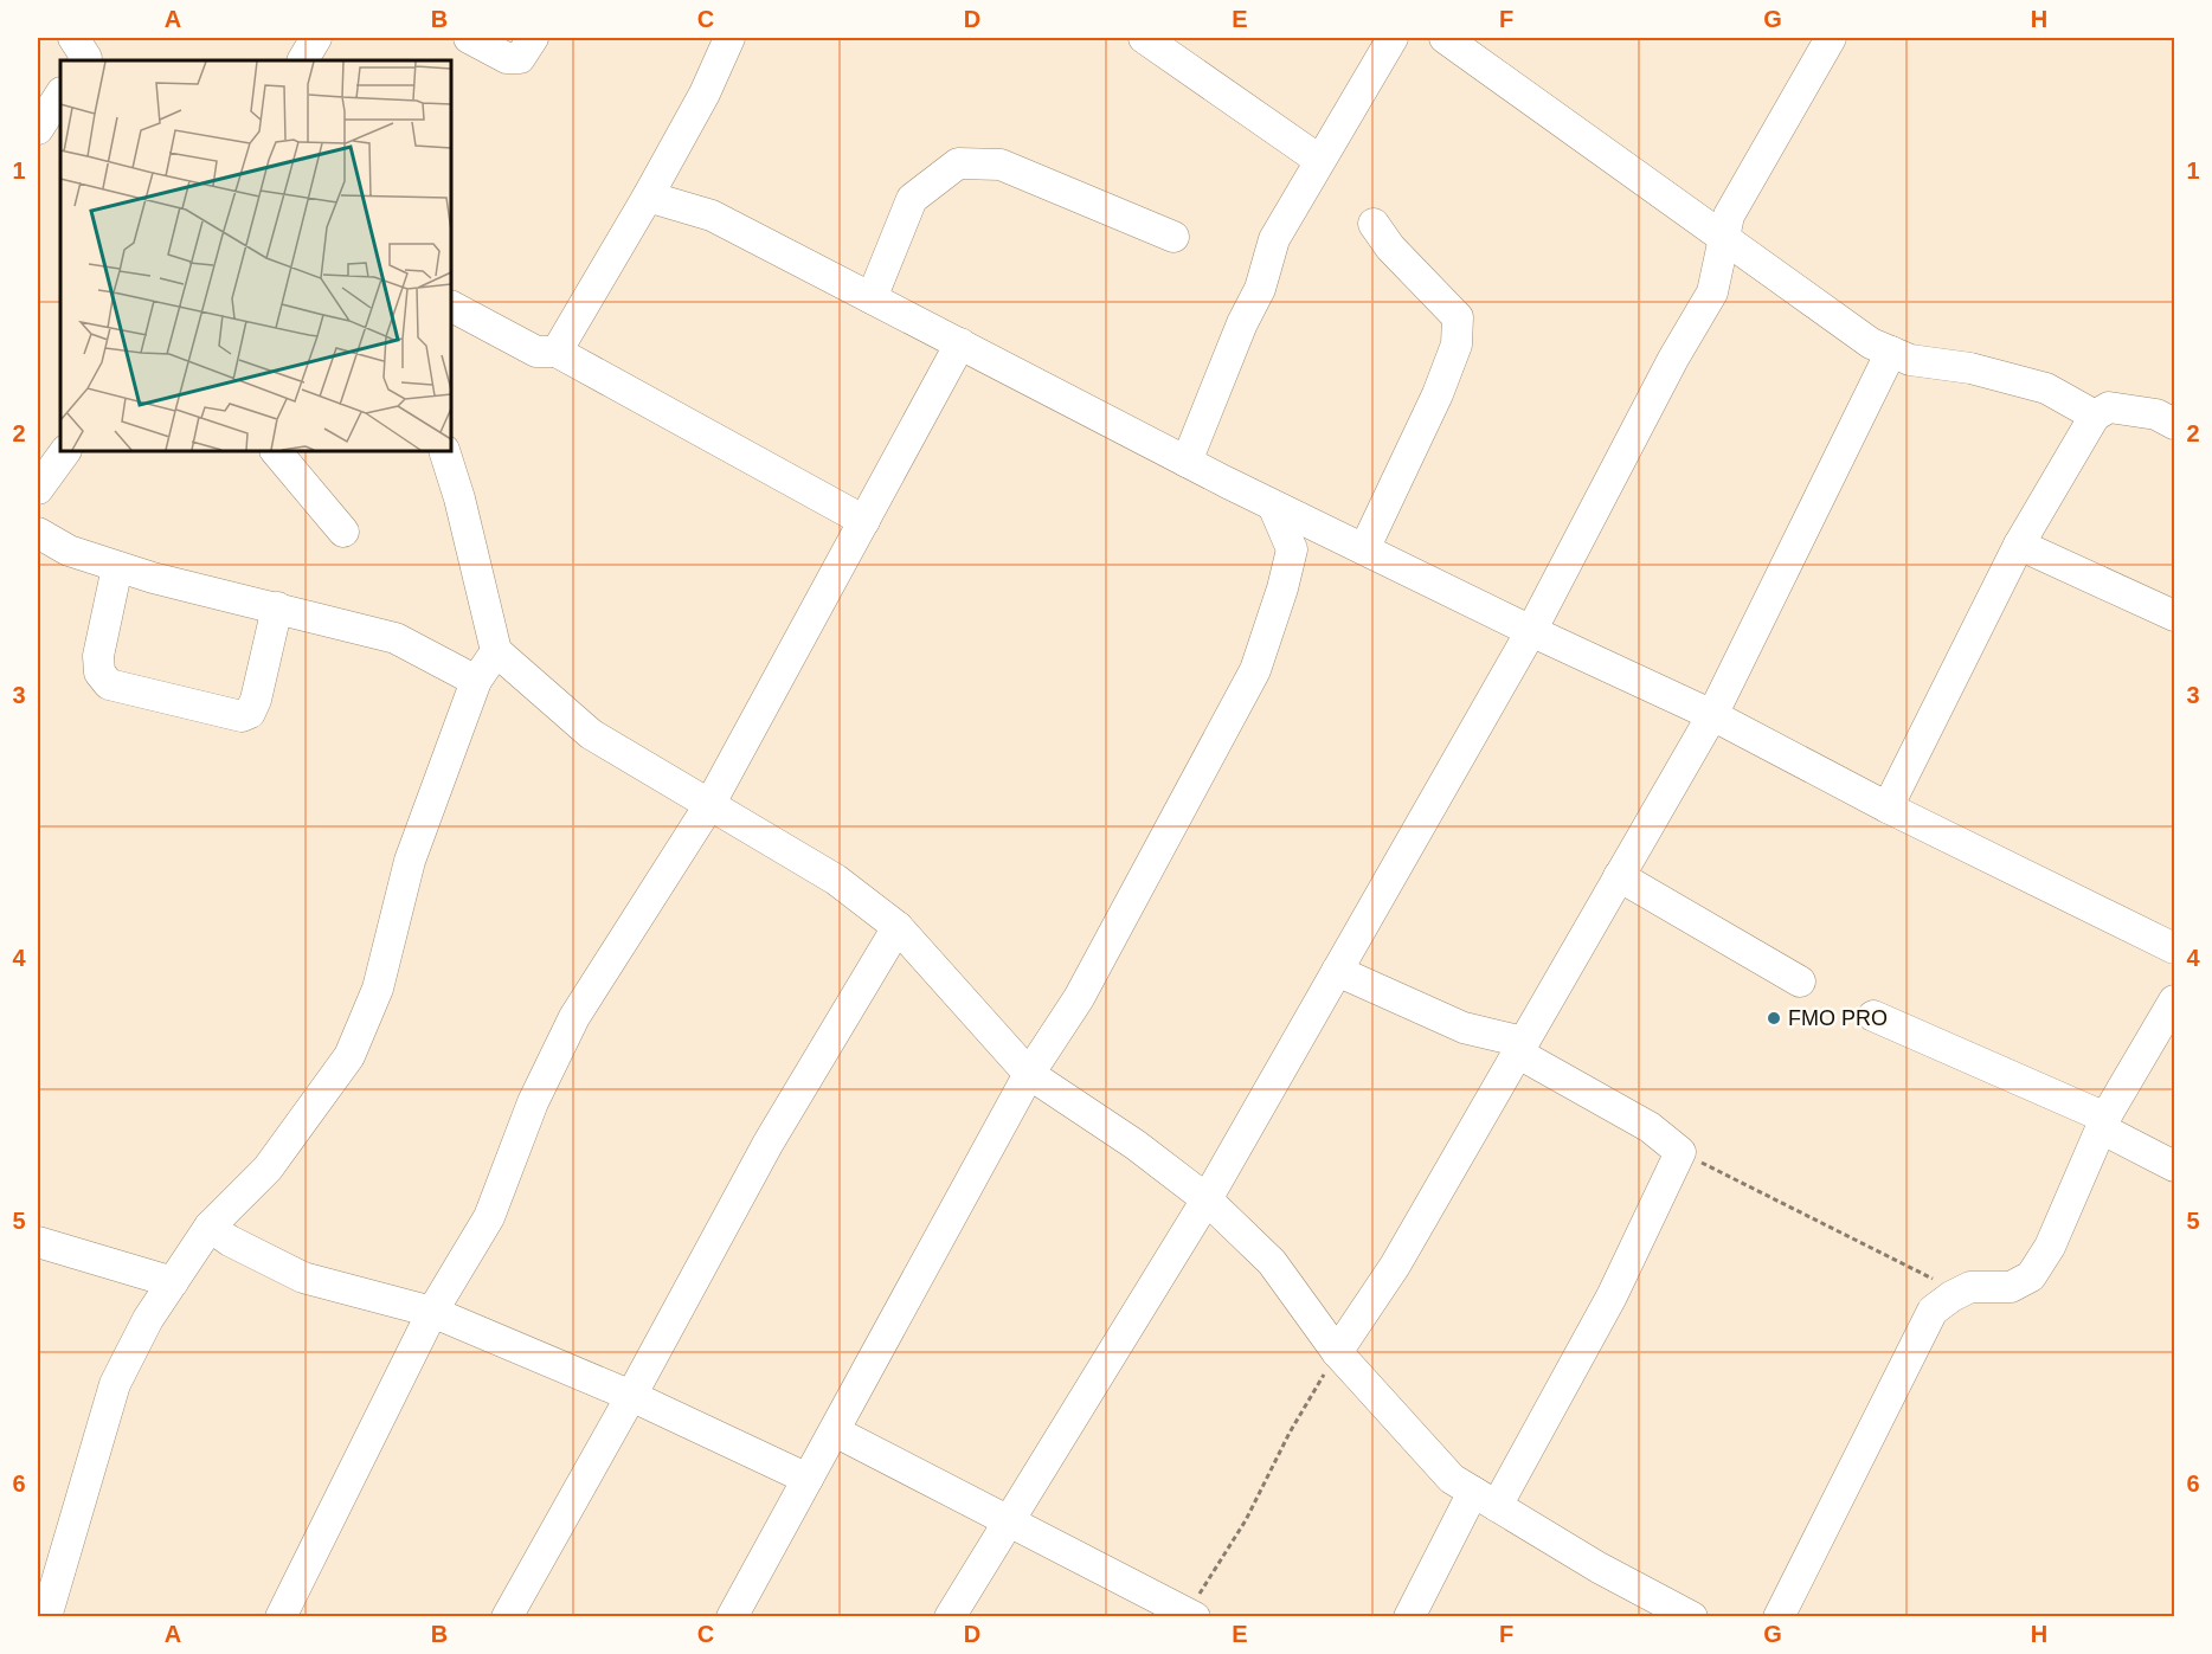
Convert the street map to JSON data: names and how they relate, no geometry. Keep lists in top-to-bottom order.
{
  "places": ["FMO PRO"],
  "grid": {
    "columns": [
      "A",
      "B",
      "C",
      "D",
      "E",
      "F",
      "G",
      "H"
    ],
    "rows": [
      "1",
      "2",
      "3",
      "4",
      "5",
      "6"
    ]
  }
}
